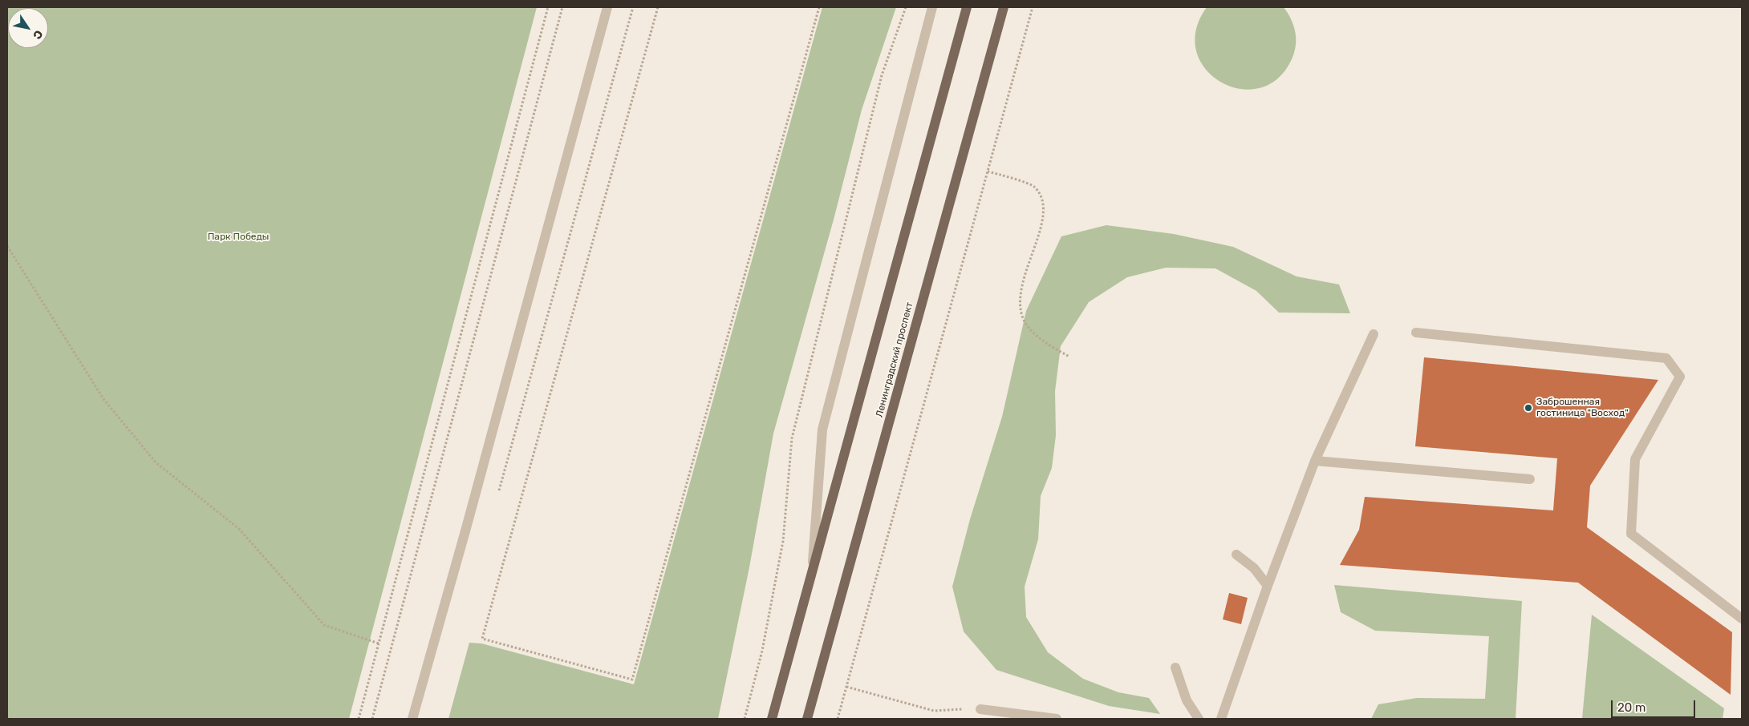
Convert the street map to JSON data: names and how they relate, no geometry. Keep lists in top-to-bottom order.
{
  "streets": {
    "main road": ["Ленинградский проспект"]
  },
  "parks": ["Парк Победы"],
  "places": ["Заброшенная гостиница \"Восход\""],
  "scale_bar": "20 m",
  "north": "bottom right"
}
